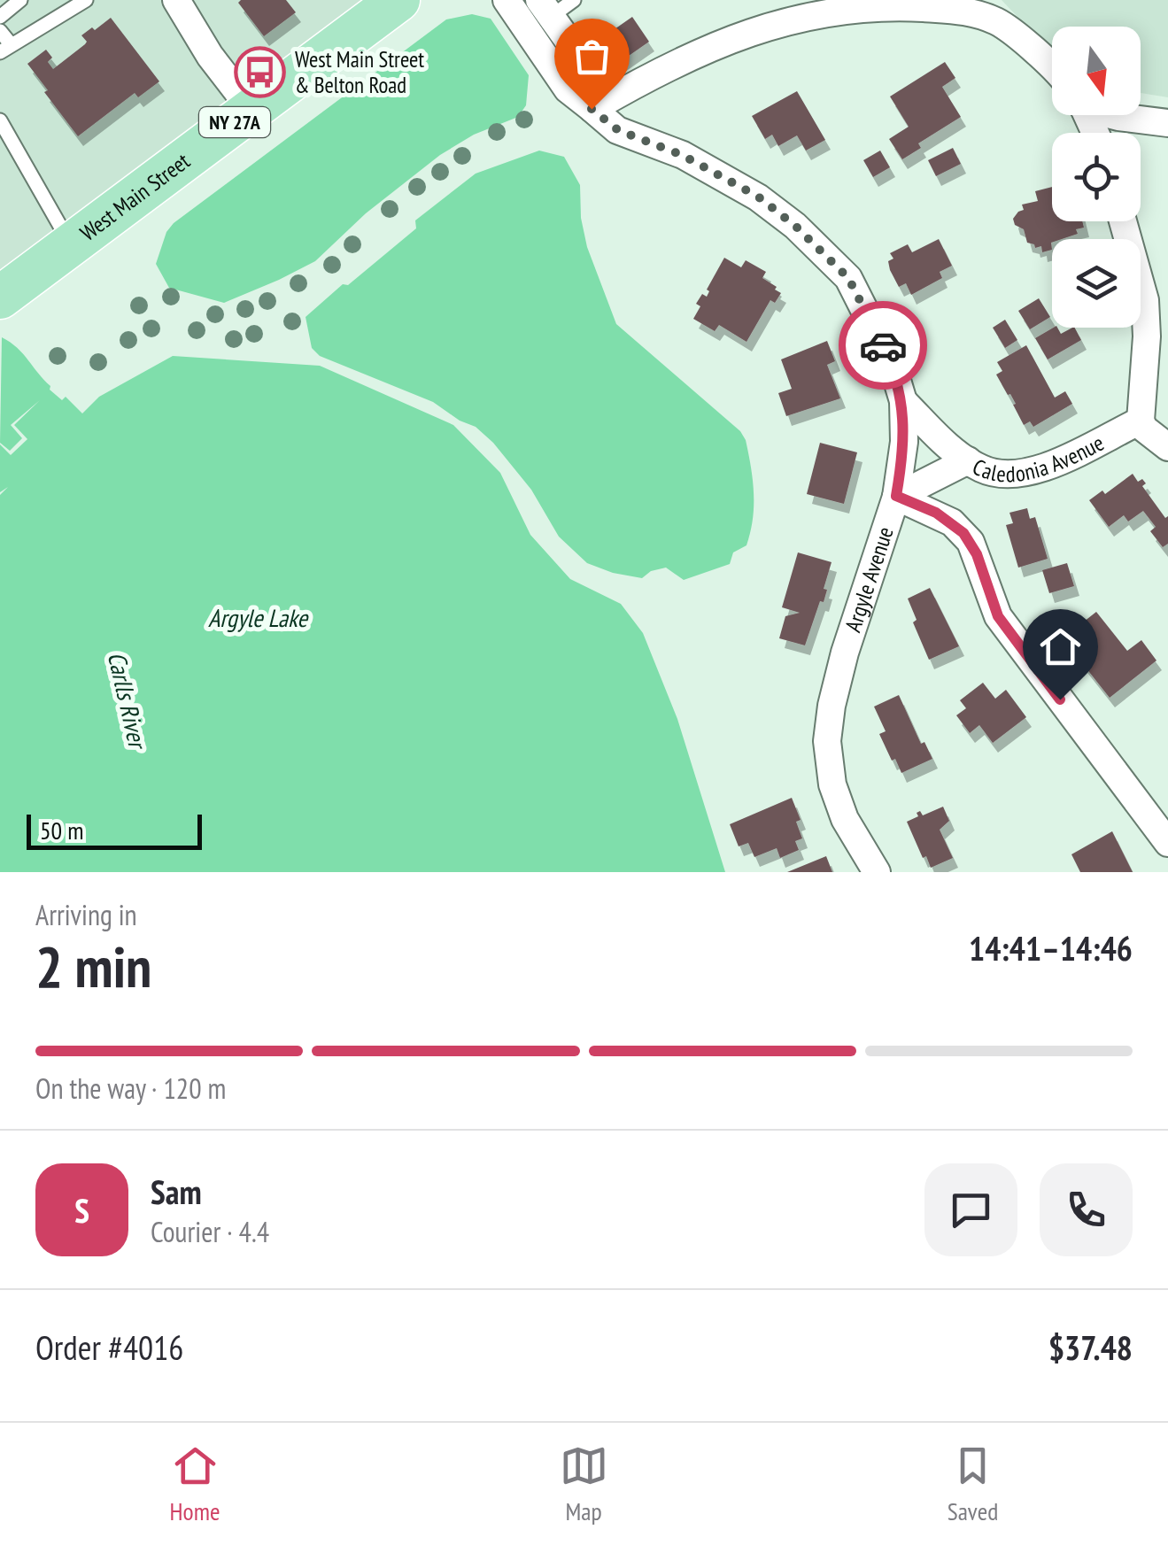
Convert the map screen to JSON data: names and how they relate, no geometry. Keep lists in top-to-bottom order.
{
  "streets": {
    "main road": ["NY 27A", "West Main Street"],
    "street": ["Caledonia Avenue", "Argyle Avenue"]
  },
  "crossings": [
    ["Caledonia Avenue", "Argyle Avenue"]
  ],
  "water": ["Argyle Lake", "Carlls River"],
  "places": {
    "bus stop": ["West Main Street & Belton Road"]
  },
  "scale_bar": "50 m",
  "north": "bottom",
  "page": {
    "scale": "50 m",
    "heading": ["2 min", "Arriving in", "14:41–14:46"],
    "panel": [
      "Sam",
      "Courier · 4.4",
      "Order #4016",
      "$37.48"
    ],
    "bar": "On the way · 120 m",
    "round": "S",
    "tabs": ["Home", "Map", "Saved"]
  }
}
